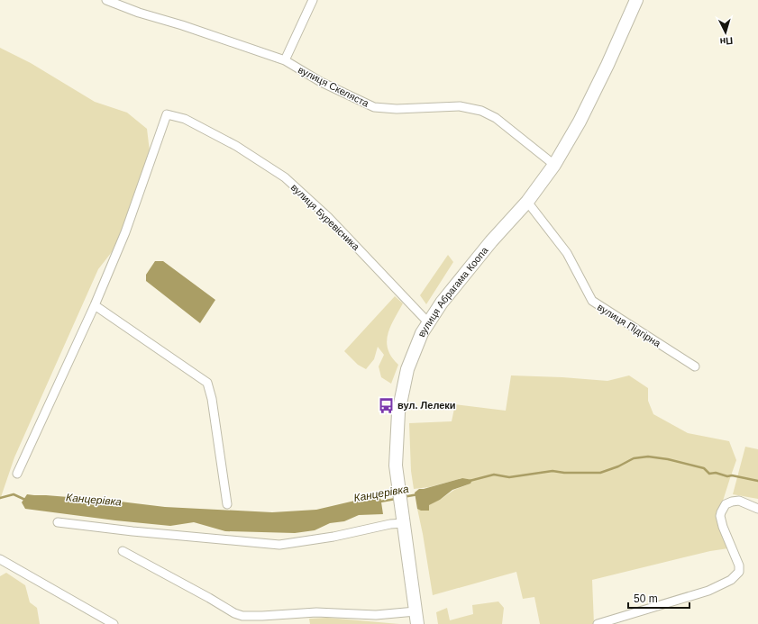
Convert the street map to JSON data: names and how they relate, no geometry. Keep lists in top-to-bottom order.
{
  "streets": {
    "main road": ["вулиця Абрагама Коопа"],
    "street": ["вулиця Скеляста", "вулиця Буревісника", "вулиця Підгірна"]
  },
  "crossings": [
    ["вулиця Скеляста", "вулиця Абрагама Коопа"],
    ["вулиця Буревісника", "вулиця Абрагама Коопа"],
    ["вулиця Абрагама Коопа", "вулиця Підгірна"]
  ],
  "water": ["Канцерівка"],
  "places": {
    "bus stop": ["вул. Лелеки"]
  },
  "scale_bar": "50 m",
  "north": "bottom"
}
